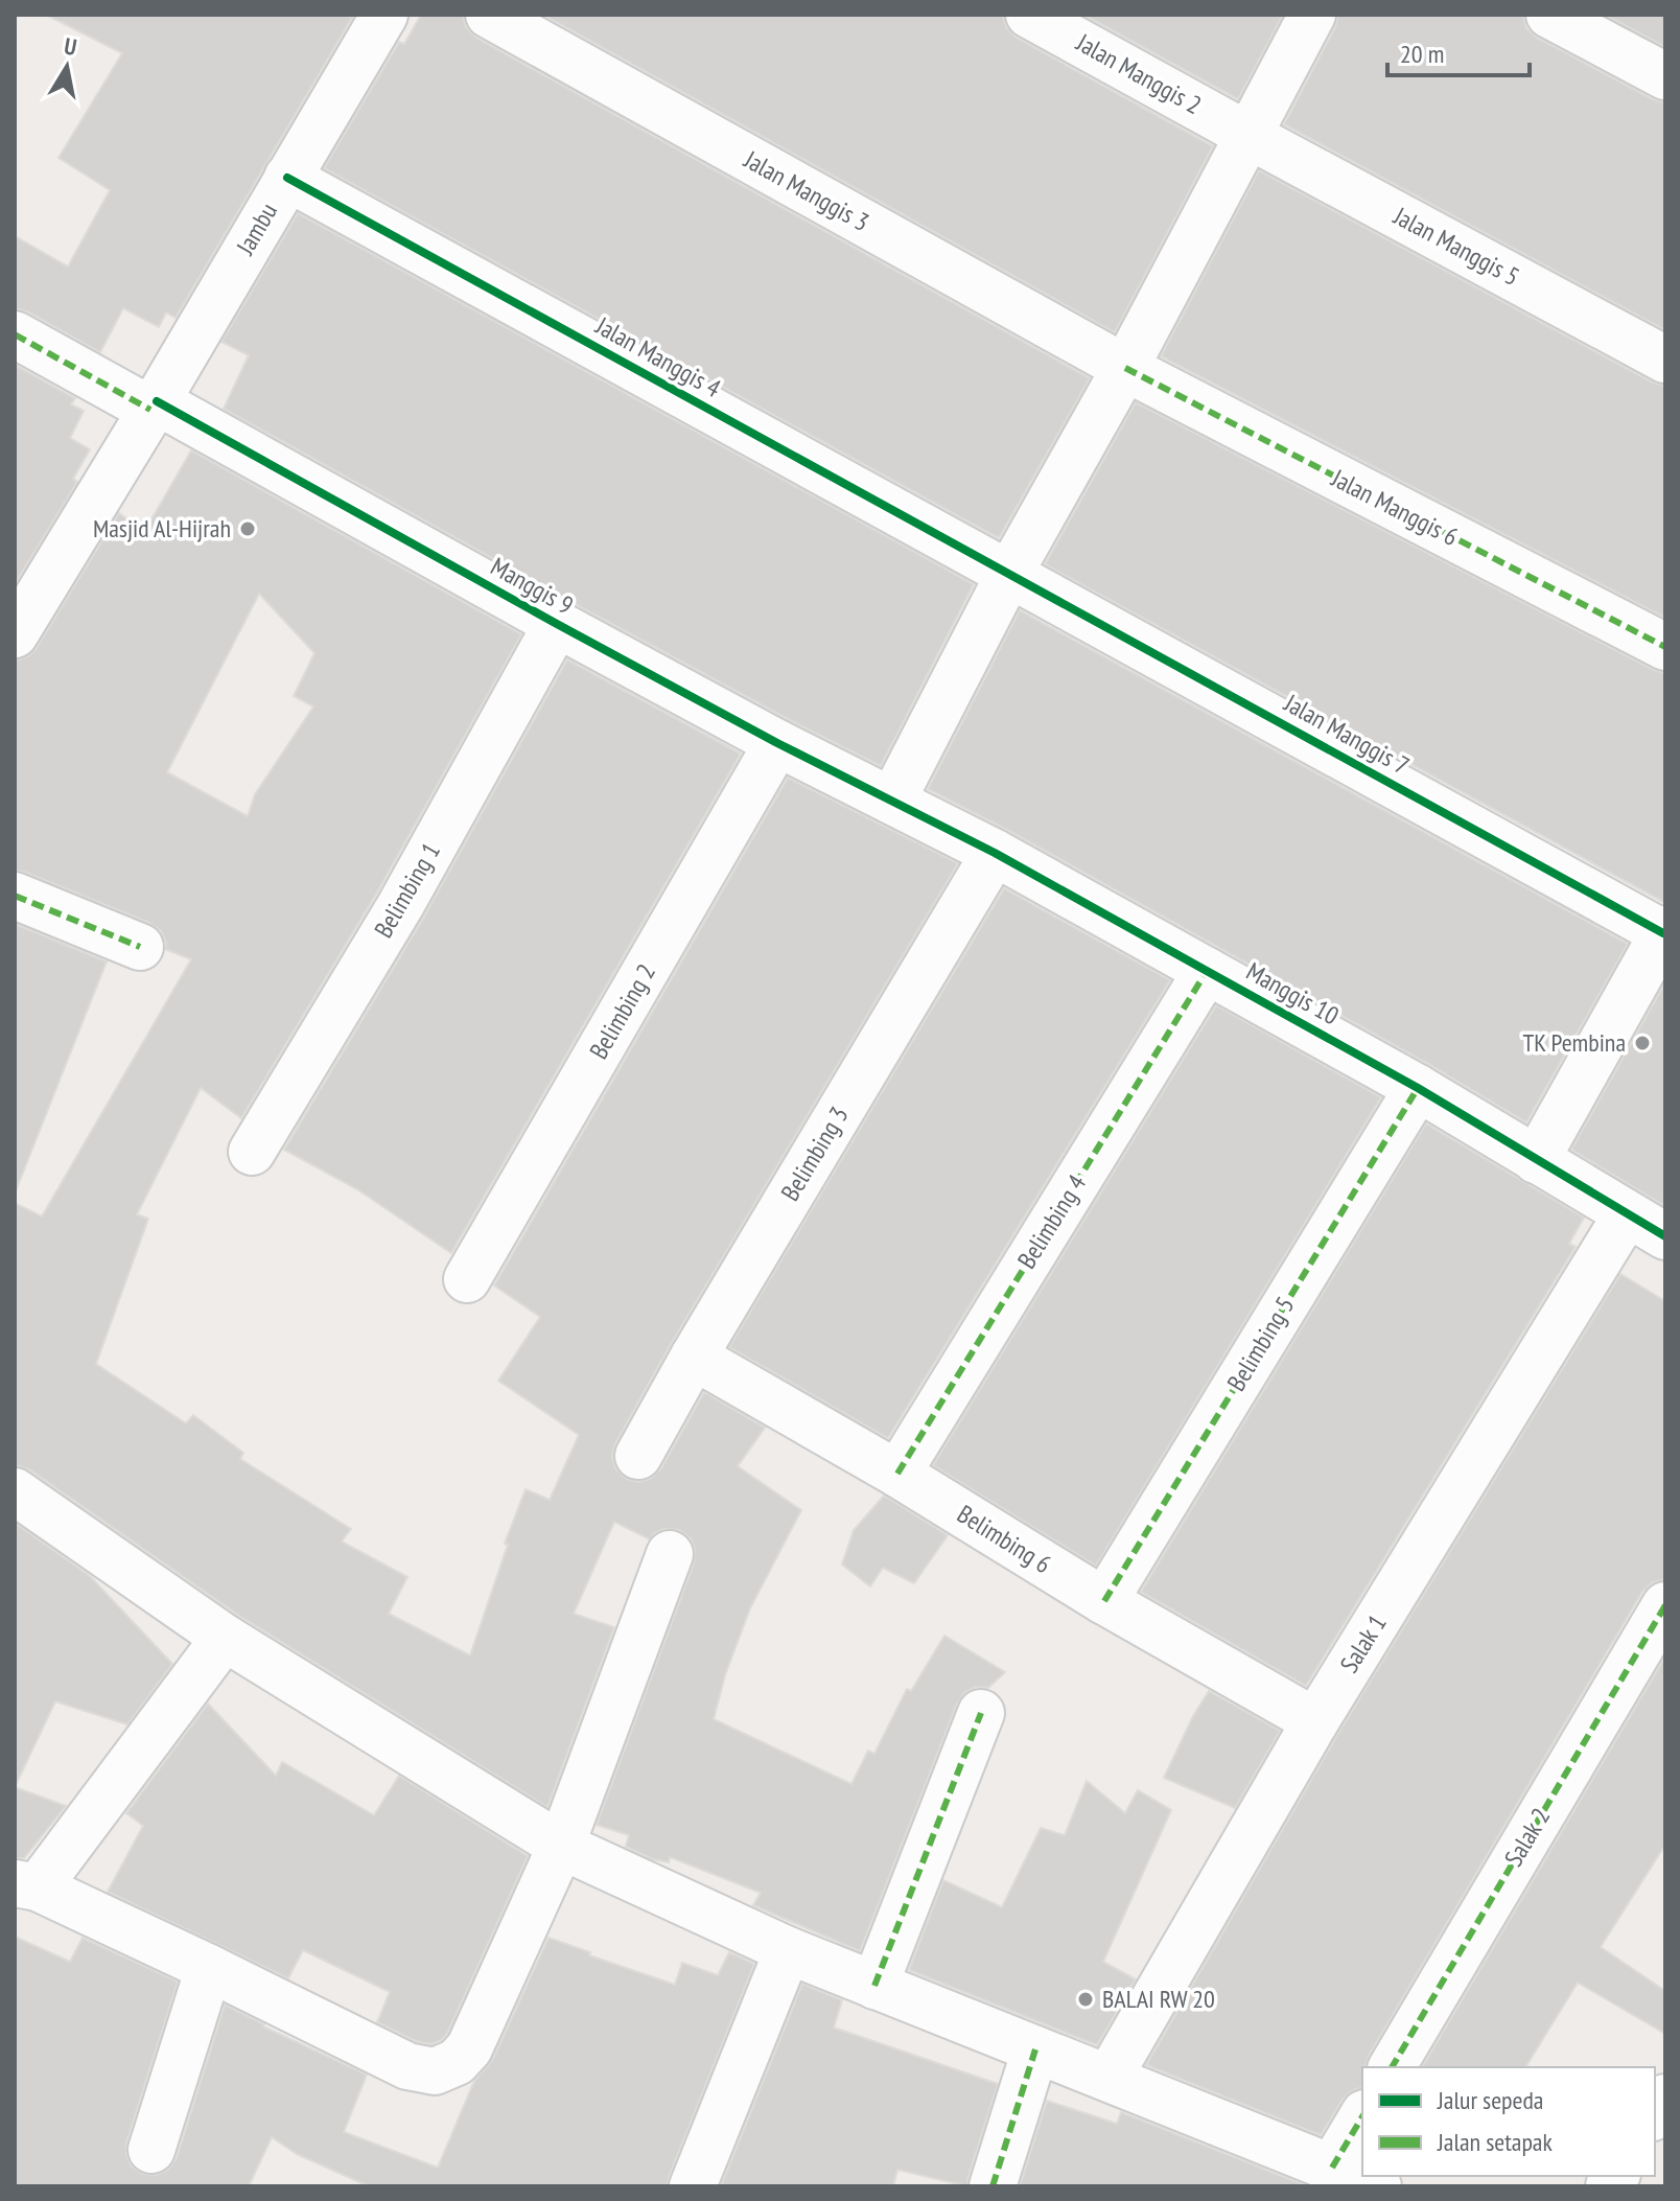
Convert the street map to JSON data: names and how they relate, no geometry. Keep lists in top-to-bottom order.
{
  "streets": {
    "street": [
      "Jalan Manggis 2",
      "Jalan Manggis 3",
      "Jambu",
      "Jalan Manggis 5",
      "Jalan Manggis 4",
      "Jalan Manggis 6",
      "Manggis 9",
      "Jalan Manggis 7",
      "Belimbing 1",
      "Manggis 10",
      "Belimbing 2",
      "Belimbing 3",
      "Belimbing 4",
      "Belimbing 5",
      "Belimbing 6",
      "Salak 1",
      "Salak 2"
    ]
  },
  "crossings": [
    ["Jalan Manggis 2", "Jalan Manggis 5"],
    ["Jalan Manggis 3", "Jalan Manggis 6"],
    ["Jambu", "Jalan Manggis 4"],
    ["Jambu", "Manggis 9"],
    ["Jalan Manggis 4", "Jalan Manggis 7"],
    ["Manggis 9", "Belimbing 1"],
    ["Manggis 9", "Manggis 10"],
    ["Manggis 9", "Belimbing 2"],
    ["Manggis 10", "Belimbing 3"],
    ["Manggis 10", "Belimbing 4"],
    ["Manggis 10", "Belimbing 5"],
    ["Manggis 10", "Salak 1"],
    ["Belimbing 3", "Belimbing 6"],
    ["Belimbing 4", "Belimbing 6"],
    ["Belimbing 5", "Belimbing 6"],
    ["Belimbing 6", "Salak 1"]
  ],
  "places": ["Masjid Al-Hijrah", "TK Pembina", "BALAI RW 20"],
  "legend": ["Jalur sepeda", "Jalan setapak"],
  "scale_bar": "20 m",
  "north": "top"
}
